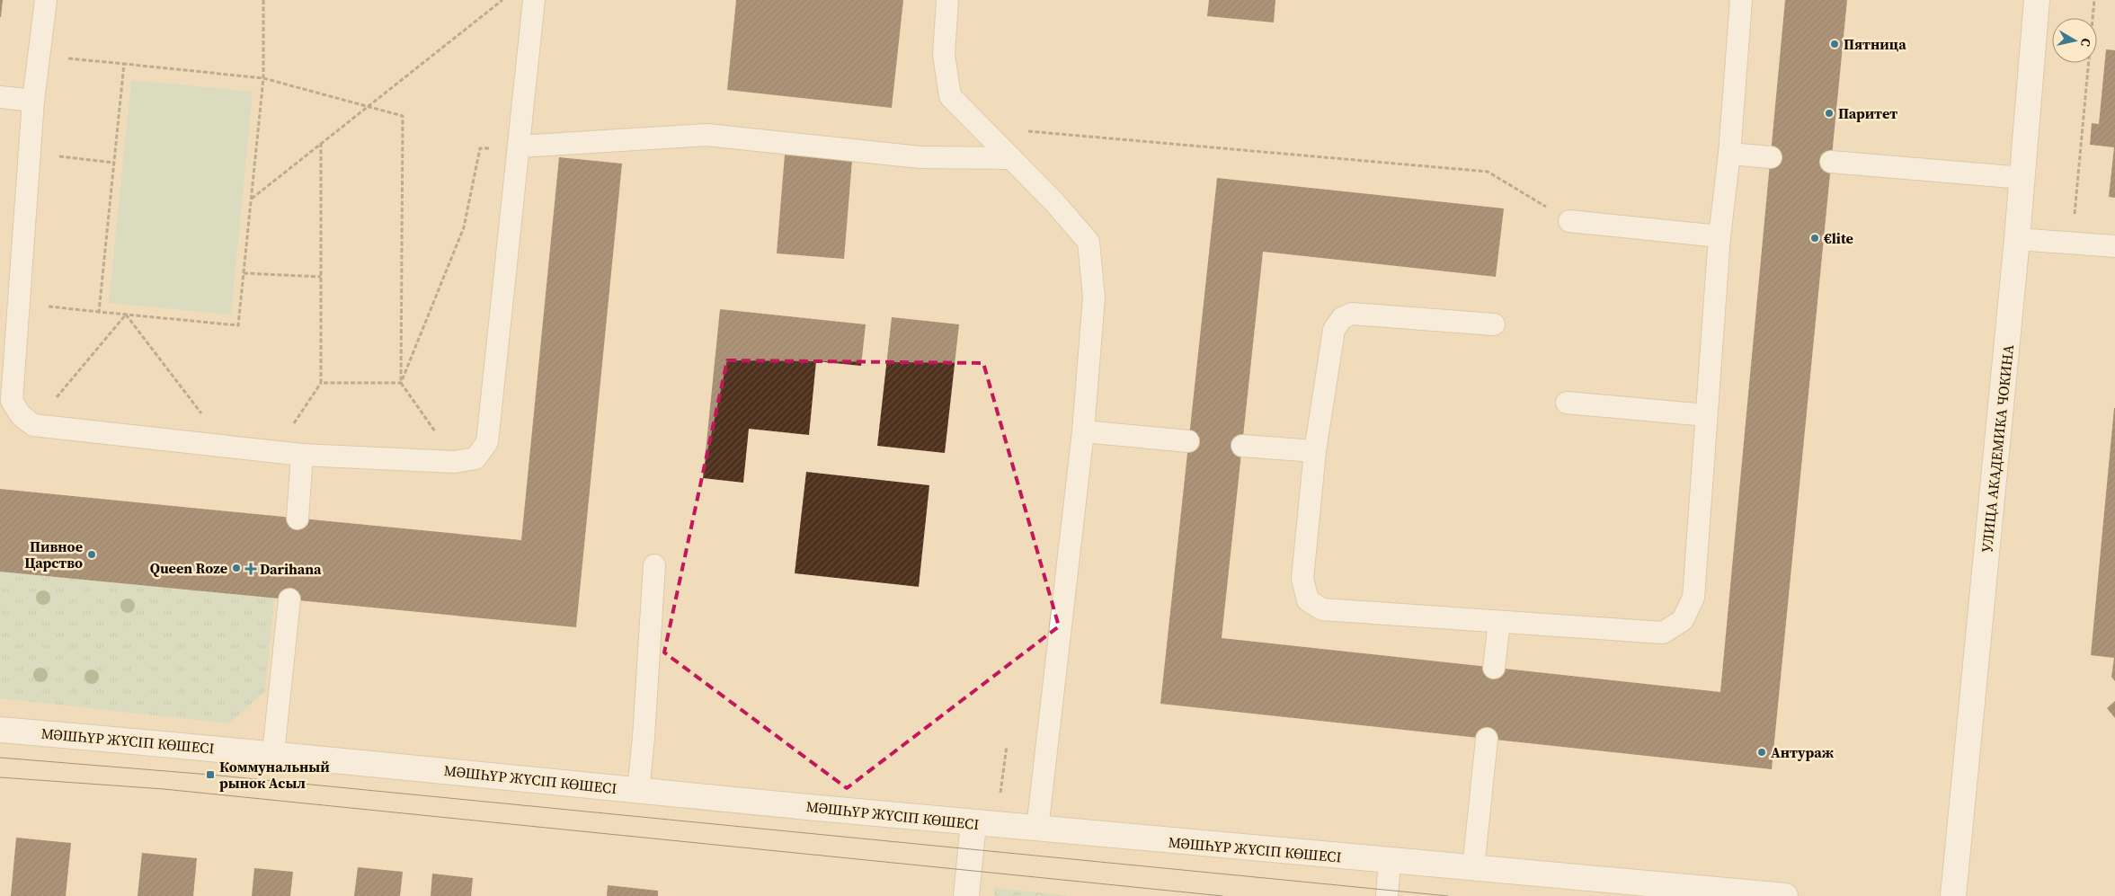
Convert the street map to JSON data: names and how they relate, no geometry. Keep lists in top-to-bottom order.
{
  "streets": {
    "street": ["УЛИЦА АКАДЕМИКА ЧОКИНА", "МӘШҺҮР ЖҮСІП КӨШЕСІ"]
  },
  "places": {
    "other": [
      "Пятница",
      "Паритет",
      "€lite",
      "Пивное Царство",
      "Queen Roze",
      "Антураж"
    ],
    "health": ["Darihana"],
    "transit": ["Коммунальный рынок Асыл"]
  },
  "north": "right"
}
